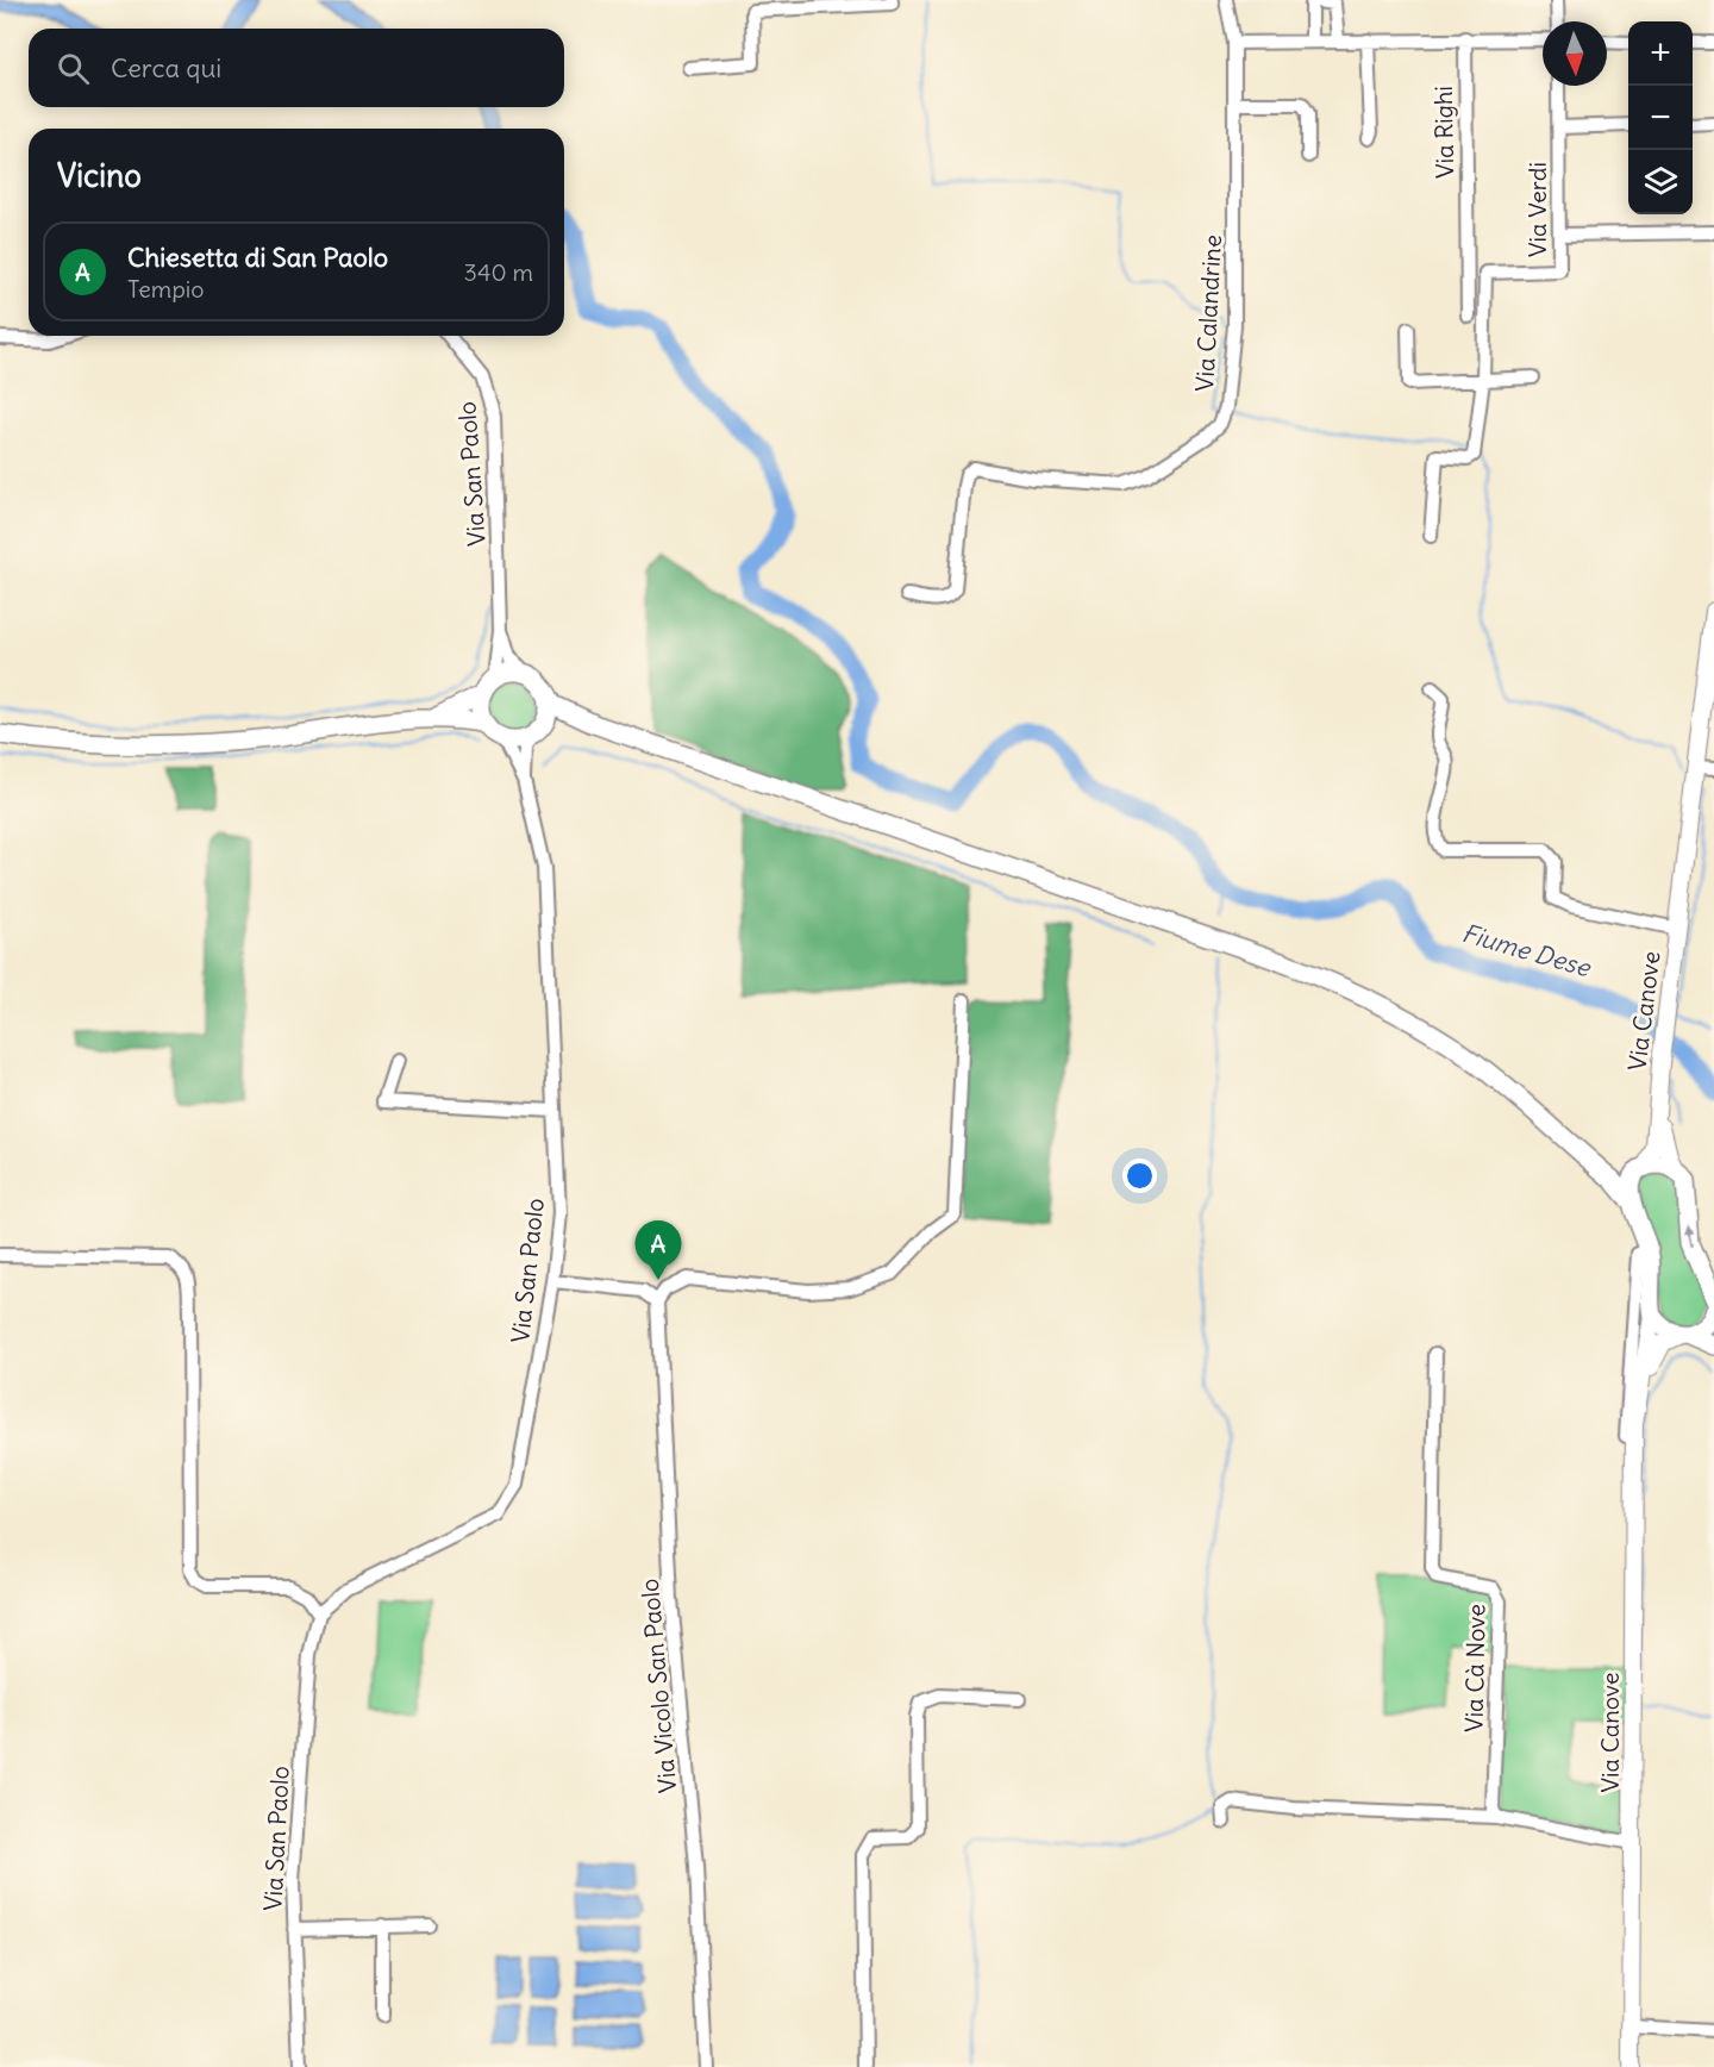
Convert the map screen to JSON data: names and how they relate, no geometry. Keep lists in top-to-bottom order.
{
  "streets": {
    "street": [
      "Via Righi",
      "Via Verdi",
      "Via Calandrine",
      "Via San Paolo",
      "Via Canove",
      "Via Cà Nove",
      "Via Vicolo San Paolo"
    ]
  },
  "crossings": [
    ["Via Righi", "Via Verdi"]
  ],
  "water": ["Fiume Dese"],
  "north": "bottom",
  "page": {
    "map_buttons": ["+", "−"],
    "search": "Cerca qui",
    "heading": "Vicino",
    "list": [
      {
        "mark": "A",
        "name": "Chiesetta di San Paolo",
        "note": "Tempio",
        "value": "340 m"
      }
    ],
    "pins": "A"
  }
}
